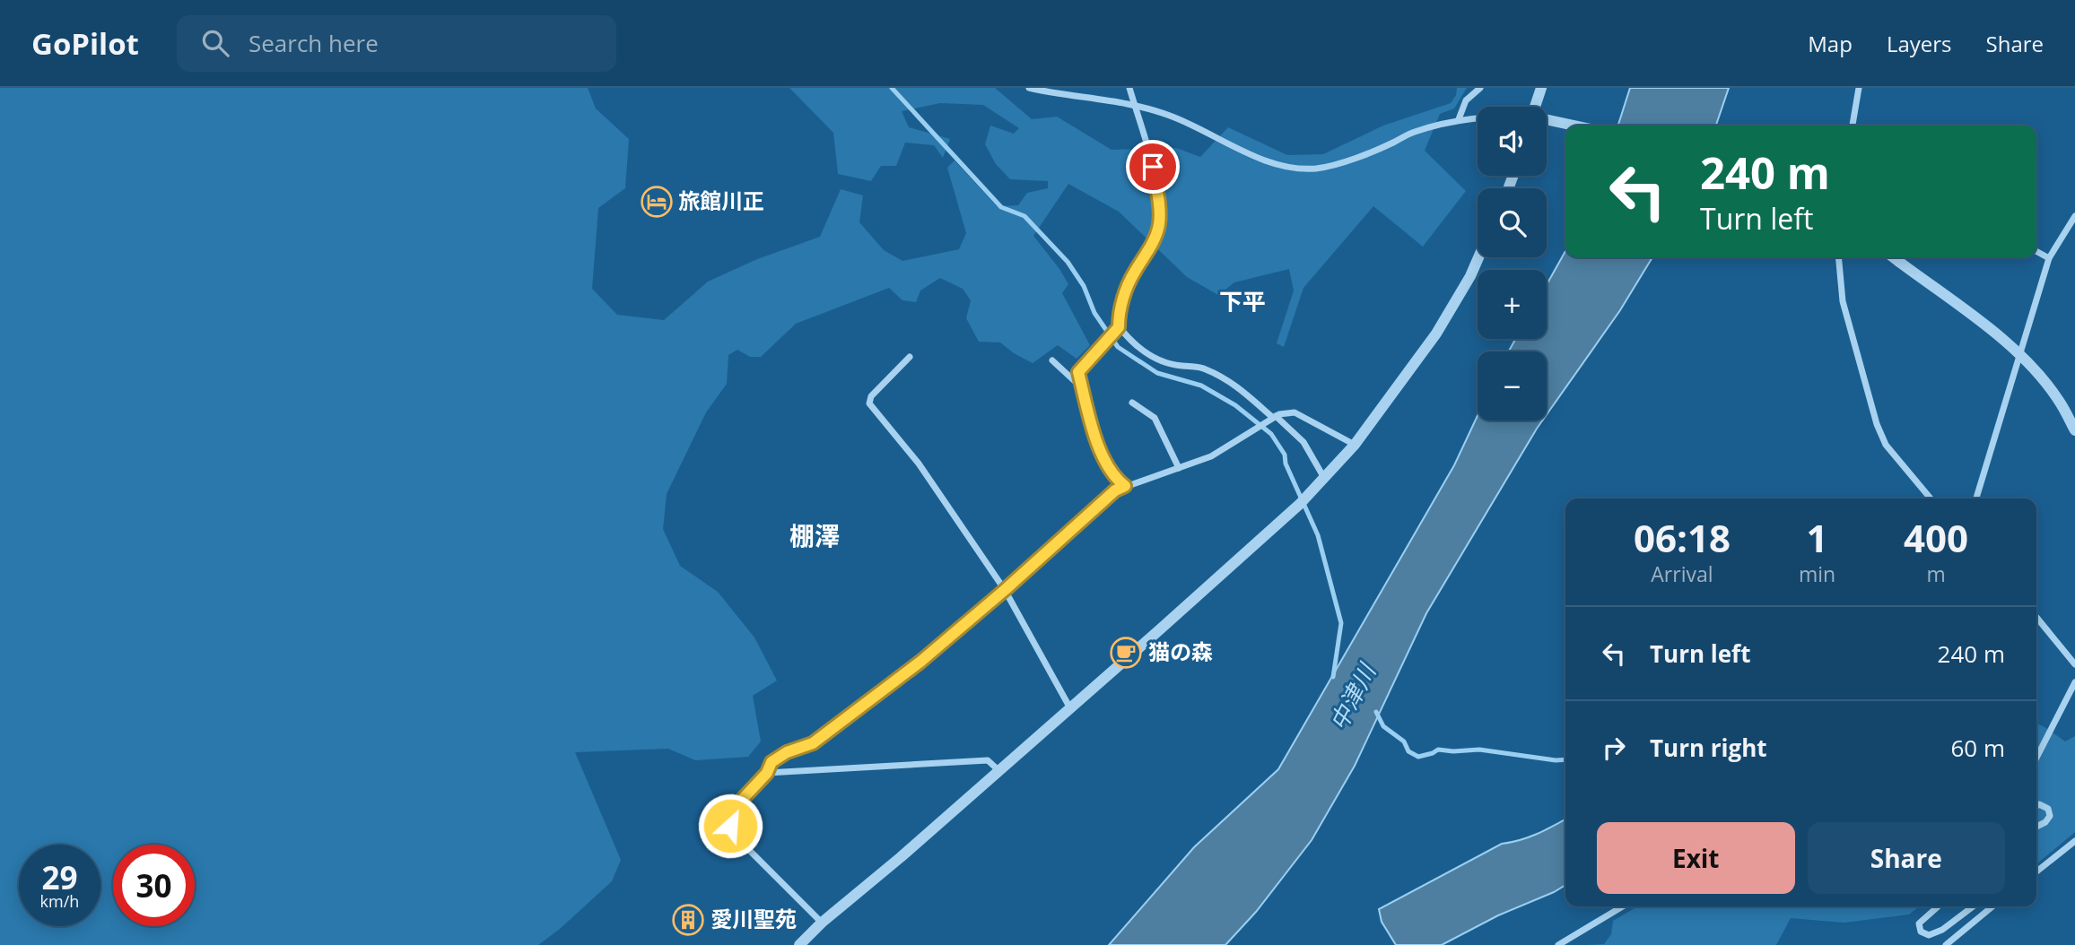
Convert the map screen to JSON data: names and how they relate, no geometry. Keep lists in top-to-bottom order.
{
  "districts": ["下平", "棚澤"],
  "water": ["中津川"],
  "places": {
    "hotel": ["旅館川正"],
    "cafe": ["猫の森"],
    "building": ["愛川聖苑"]
  },
  "page": {
    "header": "GoPilot",
    "search": "Search here",
    "nav": ["Map", "Layers", "Share"],
    "map_buttons": ["+", "−"],
    "turn": ["240 m", "Turn left"],
    "eta": [
      "06:18",
      "Arrival",
      "1",
      "min",
      "400",
      "m"
    ],
    "list": [
      {
        "name": "Turn left",
        "value": "240 m"
      },
      {
        "name": "Turn right",
        "value": "60 m"
      }
    ],
    "buttons": ["Exit", "Share"],
    "speed": "29 km/h",
    "limit": "30"
  }
}
